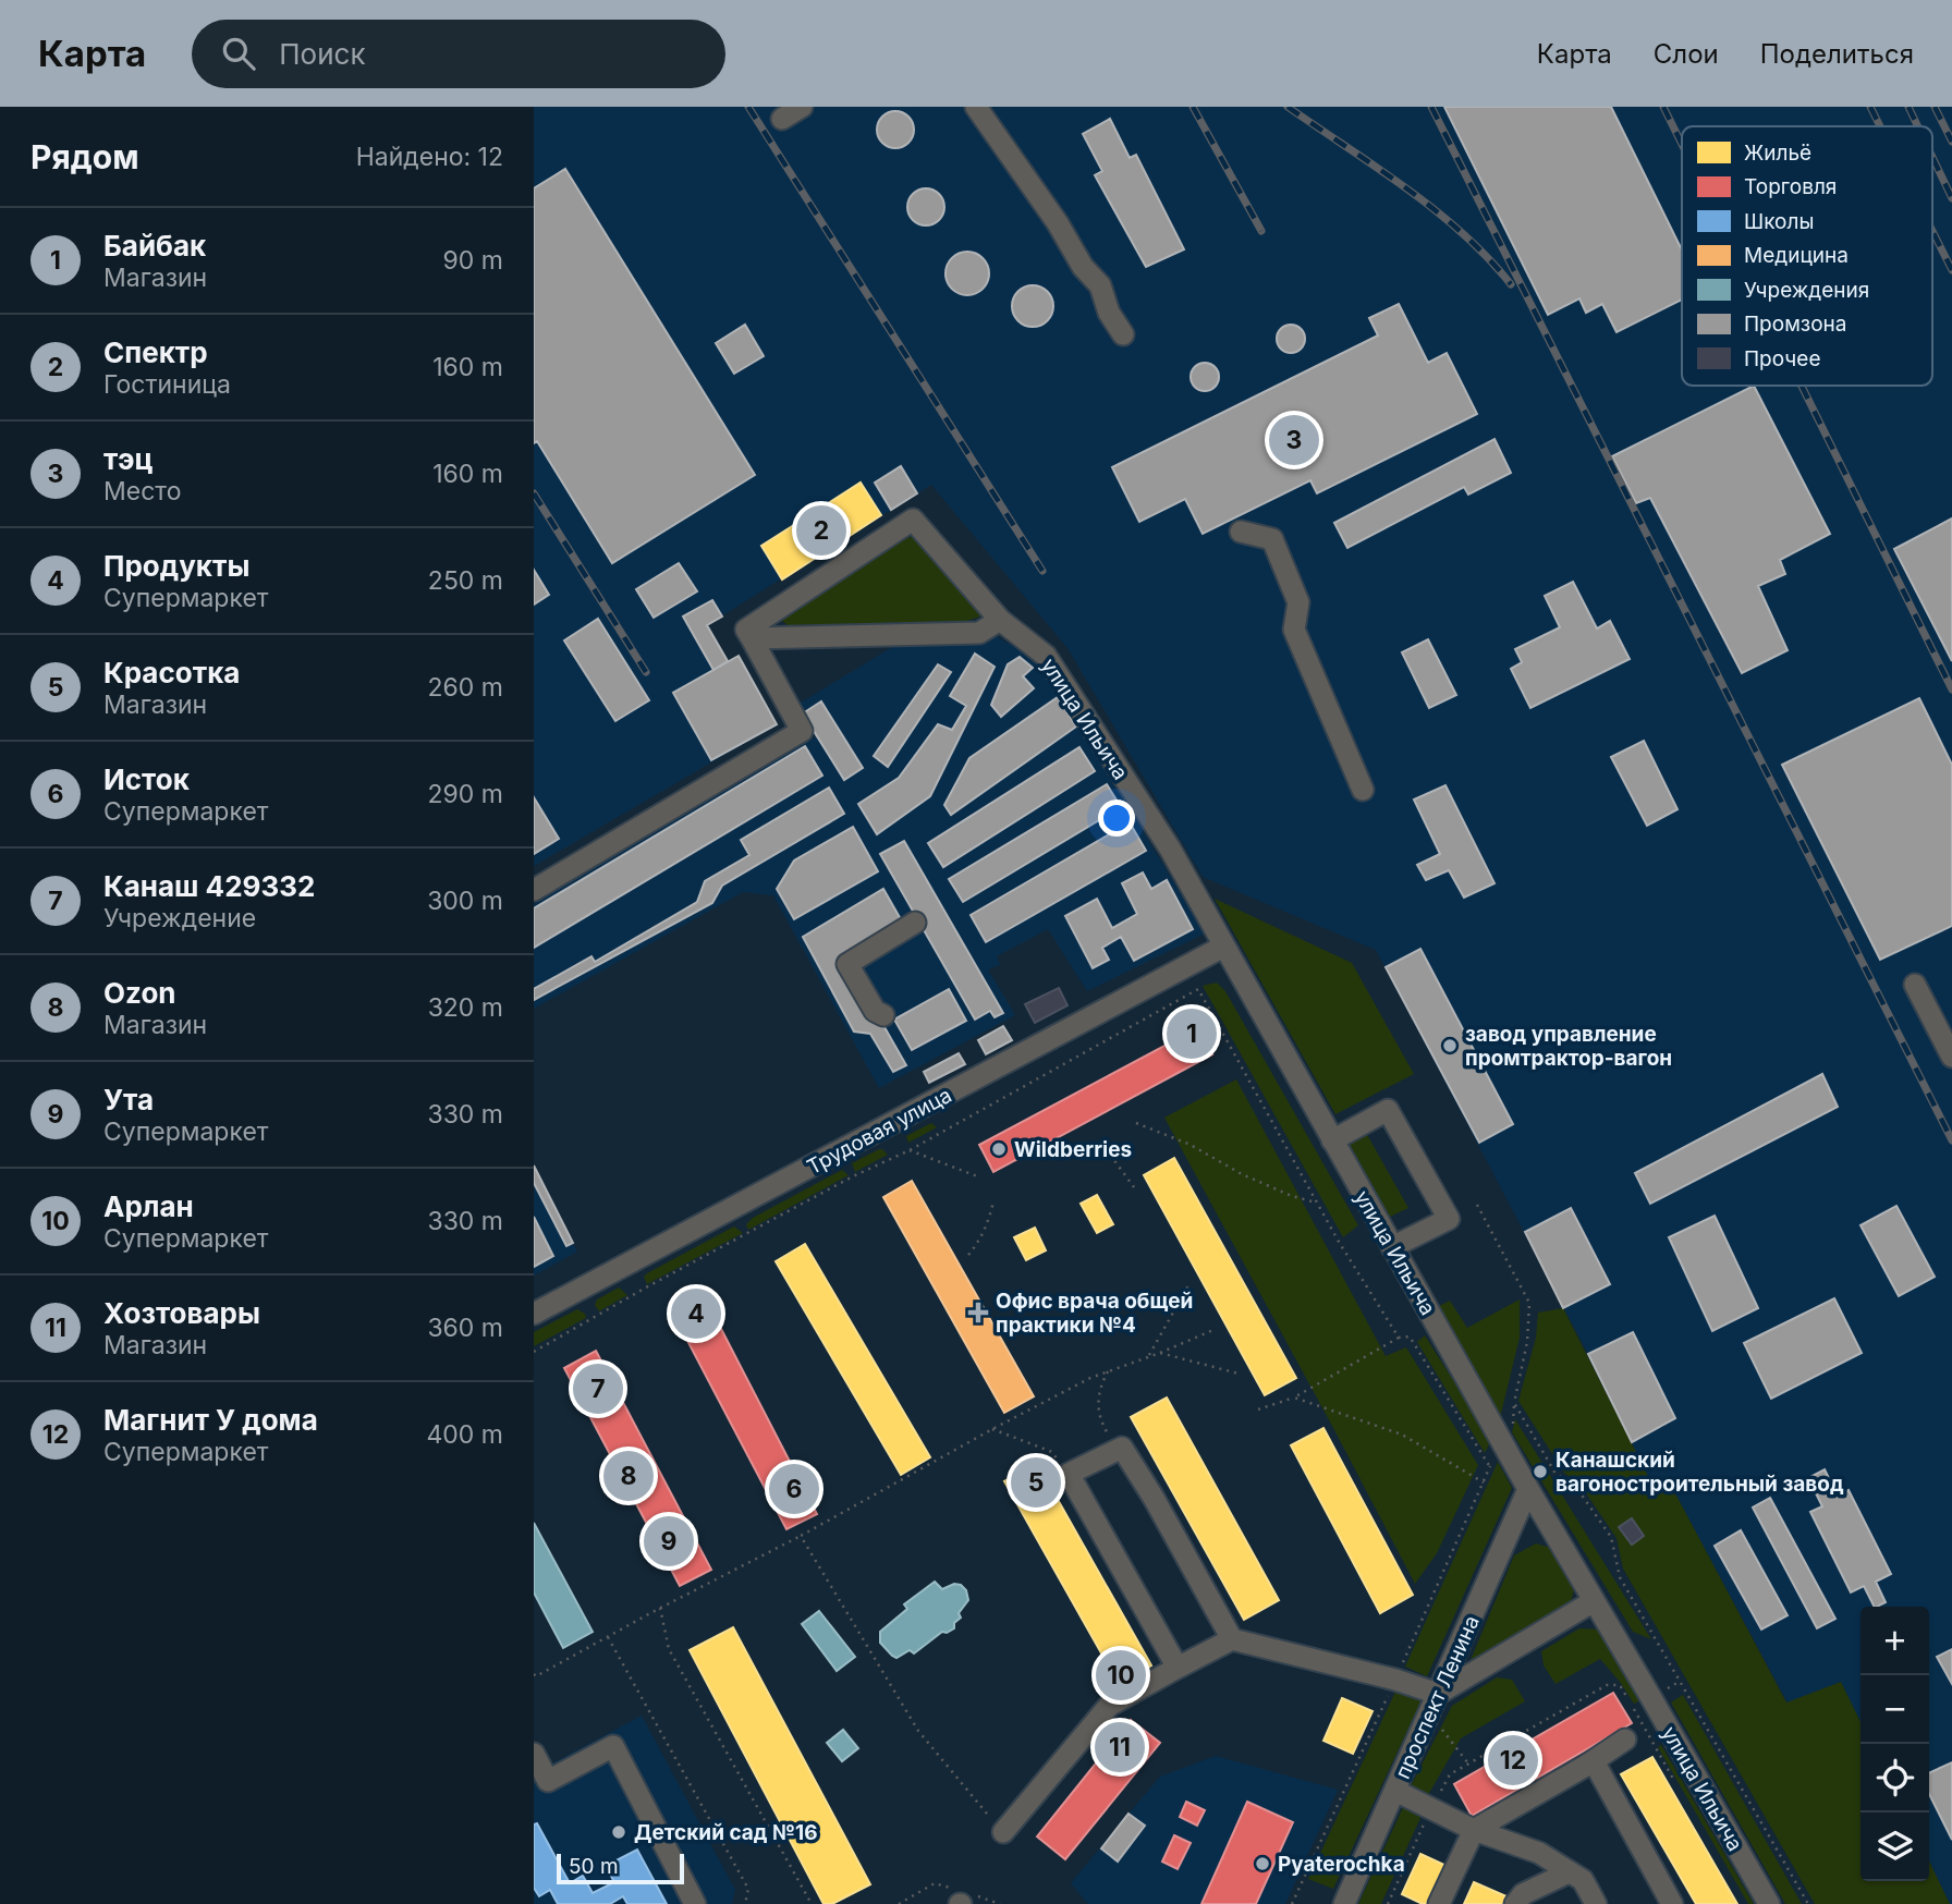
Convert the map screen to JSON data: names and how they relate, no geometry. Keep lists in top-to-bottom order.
{
  "streets": {
    "street": ["улица Ильича", "Трудовая улица", "проспект Ленина"]
  },
  "crossings": [
    ["улица Ильича", "Трудовая улица"],
    ["улица Ильича", "проспект Ленина"]
  ],
  "places": {
    "other": [
      "завод управление промтрактор-вагон",
      "Wildberries",
      "Канашский вагоностроительный завод",
      "Детский сад №16",
      "Pyaterochka"
    ],
    "health": ["Офис врача общей практики №4"]
  },
  "legend": [
    "Жильё",
    "Торговля",
    "Школы",
    "Медицина",
    "Учреждения",
    "Промзона",
    "Прочее"
  ],
  "scale_bar": "50 m",
  "page": {
    "header": "Карта",
    "search": "Поиск",
    "nav": ["Карта", "Слои", "Поделиться"],
    "heading": ["Рядом", "Найдено: 12"],
    "list": [
      {
        "mark": "1",
        "name": "Байбак",
        "note": "Магазин",
        "value": "90 m"
      },
      {
        "mark": "2",
        "name": "Спектр",
        "note": "Гостиница",
        "value": "160 m"
      },
      {
        "mark": "3",
        "name": "тэц",
        "note": "Место",
        "value": "160 m"
      },
      {
        "mark": "4",
        "name": "Продукты",
        "note": "Супермаркет",
        "value": "250 m"
      },
      {
        "mark": "5",
        "name": "Красотка",
        "note": "Магазин",
        "value": "260 m"
      },
      {
        "mark": "6",
        "name": "Исток",
        "note": "Супермаркет",
        "value": "290 m"
      },
      {
        "mark": "7",
        "name": "Канаш 429332",
        "note": "Учреждение",
        "value": "300 m"
      },
      {
        "mark": "8",
        "name": "Ozon",
        "note": "Магазин",
        "value": "320 m"
      },
      {
        "mark": "9",
        "name": "Ута",
        "note": "Супермаркет",
        "value": "330 m"
      },
      {
        "mark": "10",
        "name": "Арлан",
        "note": "Супермаркет",
        "value": "330 m"
      },
      {
        "mark": "11",
        "name": "Хозтовары",
        "note": "Магазин",
        "value": "360 m"
      },
      {
        "mark": "12",
        "name": "Магнит У дома",
        "note": "Супермаркет",
        "value": "400 m"
      }
    ],
    "pins": [
      "3",
      "2",
      "1",
      "4",
      "7",
      "8",
      "5",
      "6",
      "9",
      "10",
      "11",
      "12"
    ],
    "map_buttons": ["+", "−"],
    "scale": "50 m"
  }
}
